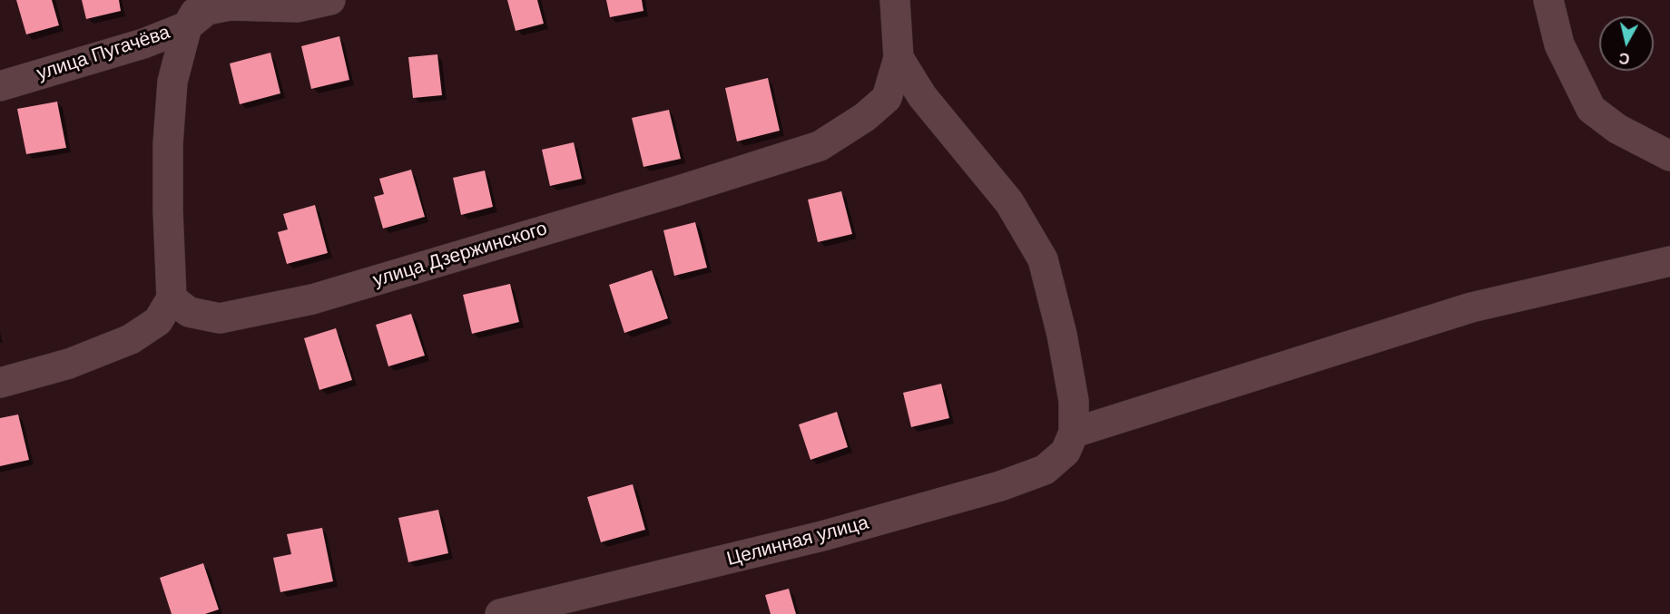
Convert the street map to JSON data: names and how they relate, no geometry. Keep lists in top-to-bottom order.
{
  "streets": {
    "street": ["улица Пугачёва", "улица Дзержинского", "Целинная улица"]
  },
  "north": "bottom"
}
